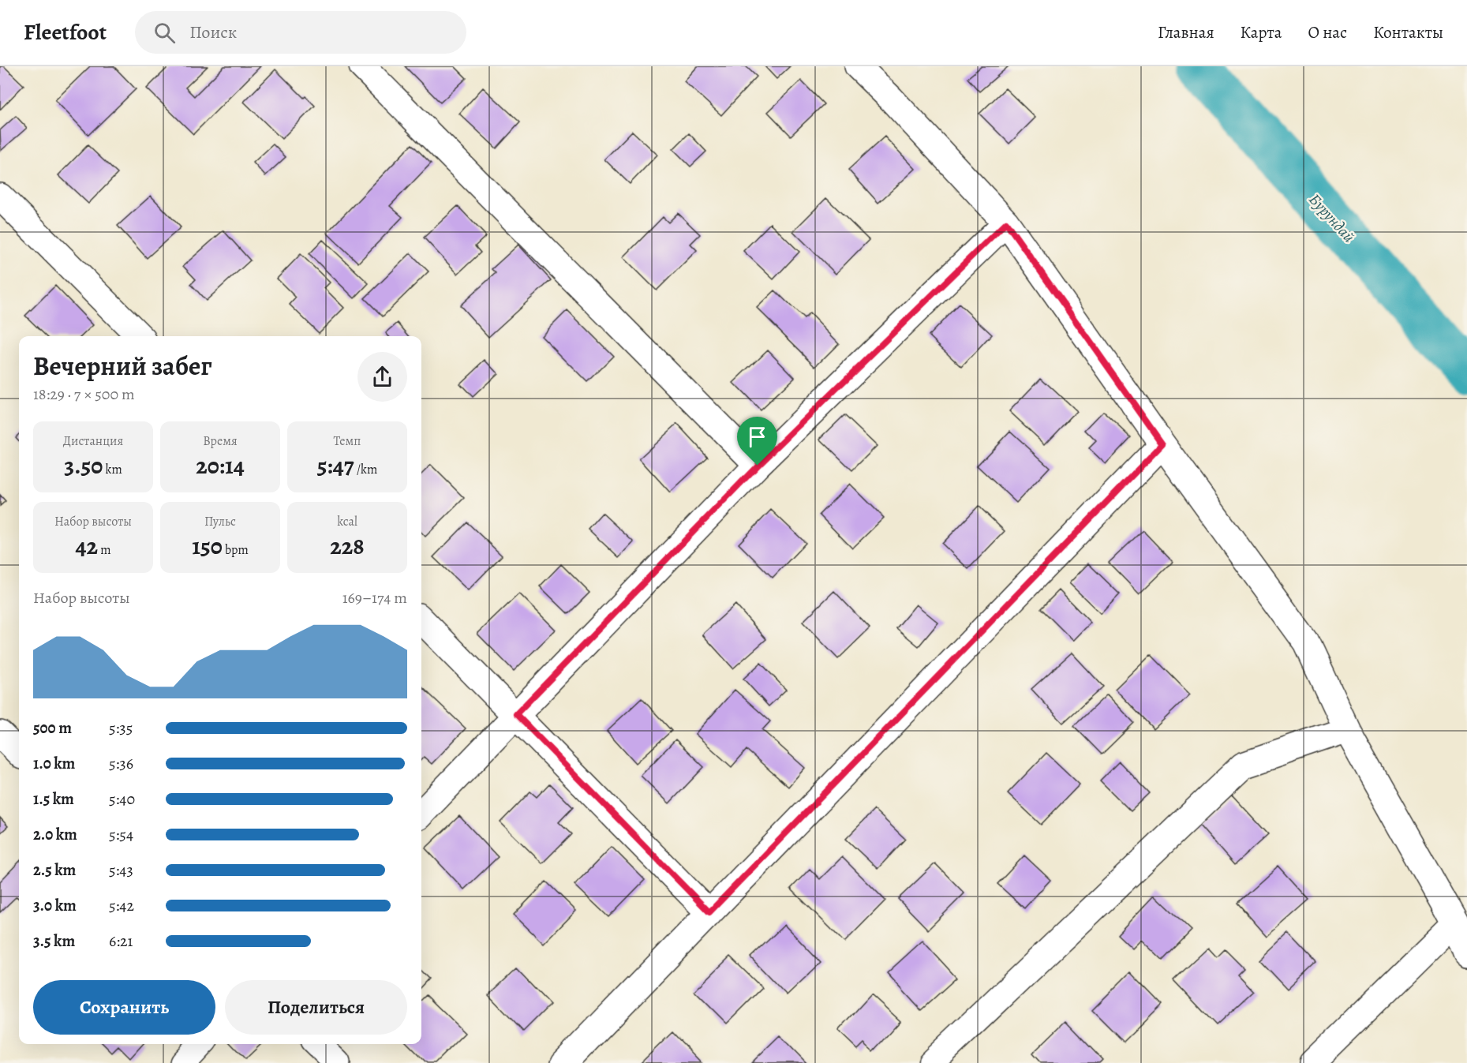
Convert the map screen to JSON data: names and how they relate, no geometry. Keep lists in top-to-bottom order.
{
  "water": ["Бурундай"],
  "page": {
    "header": "Fleetfoot",
    "search": "Поиск",
    "nav": [
      "Главная",
      "Карта",
      "О нас",
      "Контакты"
    ],
    "heading": ["Вечерний забег", "18:29 · 7 × 500 m"],
    "stats": [
      ["Дистанция", "3.50 km"],
      ["Время", "20:14"],
      ["Темп", "5:47 /km"],
      ["Набор высоты", "42 m"],
      ["Пульс", "150 bpm"],
      ["kcal", "228"]
    ],
    "chart": ["Набор высоты", "169–174 m"],
    "list": [
      {
        "name": "500 m",
        "note": "5:35"
      },
      {
        "name": "1.0 km",
        "note": "5:36"
      },
      {
        "name": "1.5 km",
        "note": "5:40"
      },
      {
        "name": "2.0 km",
        "note": "5:54"
      },
      {
        "name": "2.5 km",
        "note": "5:43"
      },
      {
        "name": "3.0 km",
        "note": "5:42"
      },
      {
        "name": "3.5 km",
        "note": "6:21"
      }
    ],
    "buttons": ["Сохранить", "Поделиться"]
  }
}
